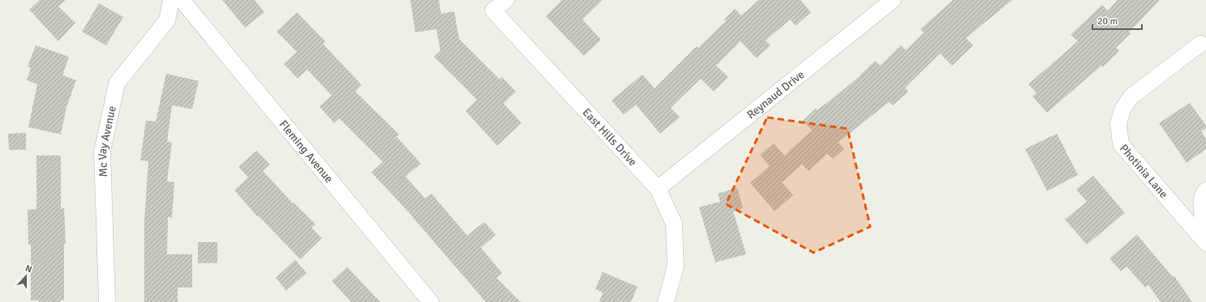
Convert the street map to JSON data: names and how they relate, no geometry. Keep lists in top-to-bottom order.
{
  "streets": {
    "street": [
      "Reynaud Drive",
      "East Hills Drive",
      "Mc Vay Avenue",
      "Fleming Avenue",
      "Photinia Lane"
    ]
  },
  "crossings": [
    ["Reynaud Drive", "East Hills Drive"]
  ],
  "scale_bar": "20 m",
  "north": "top"
}
